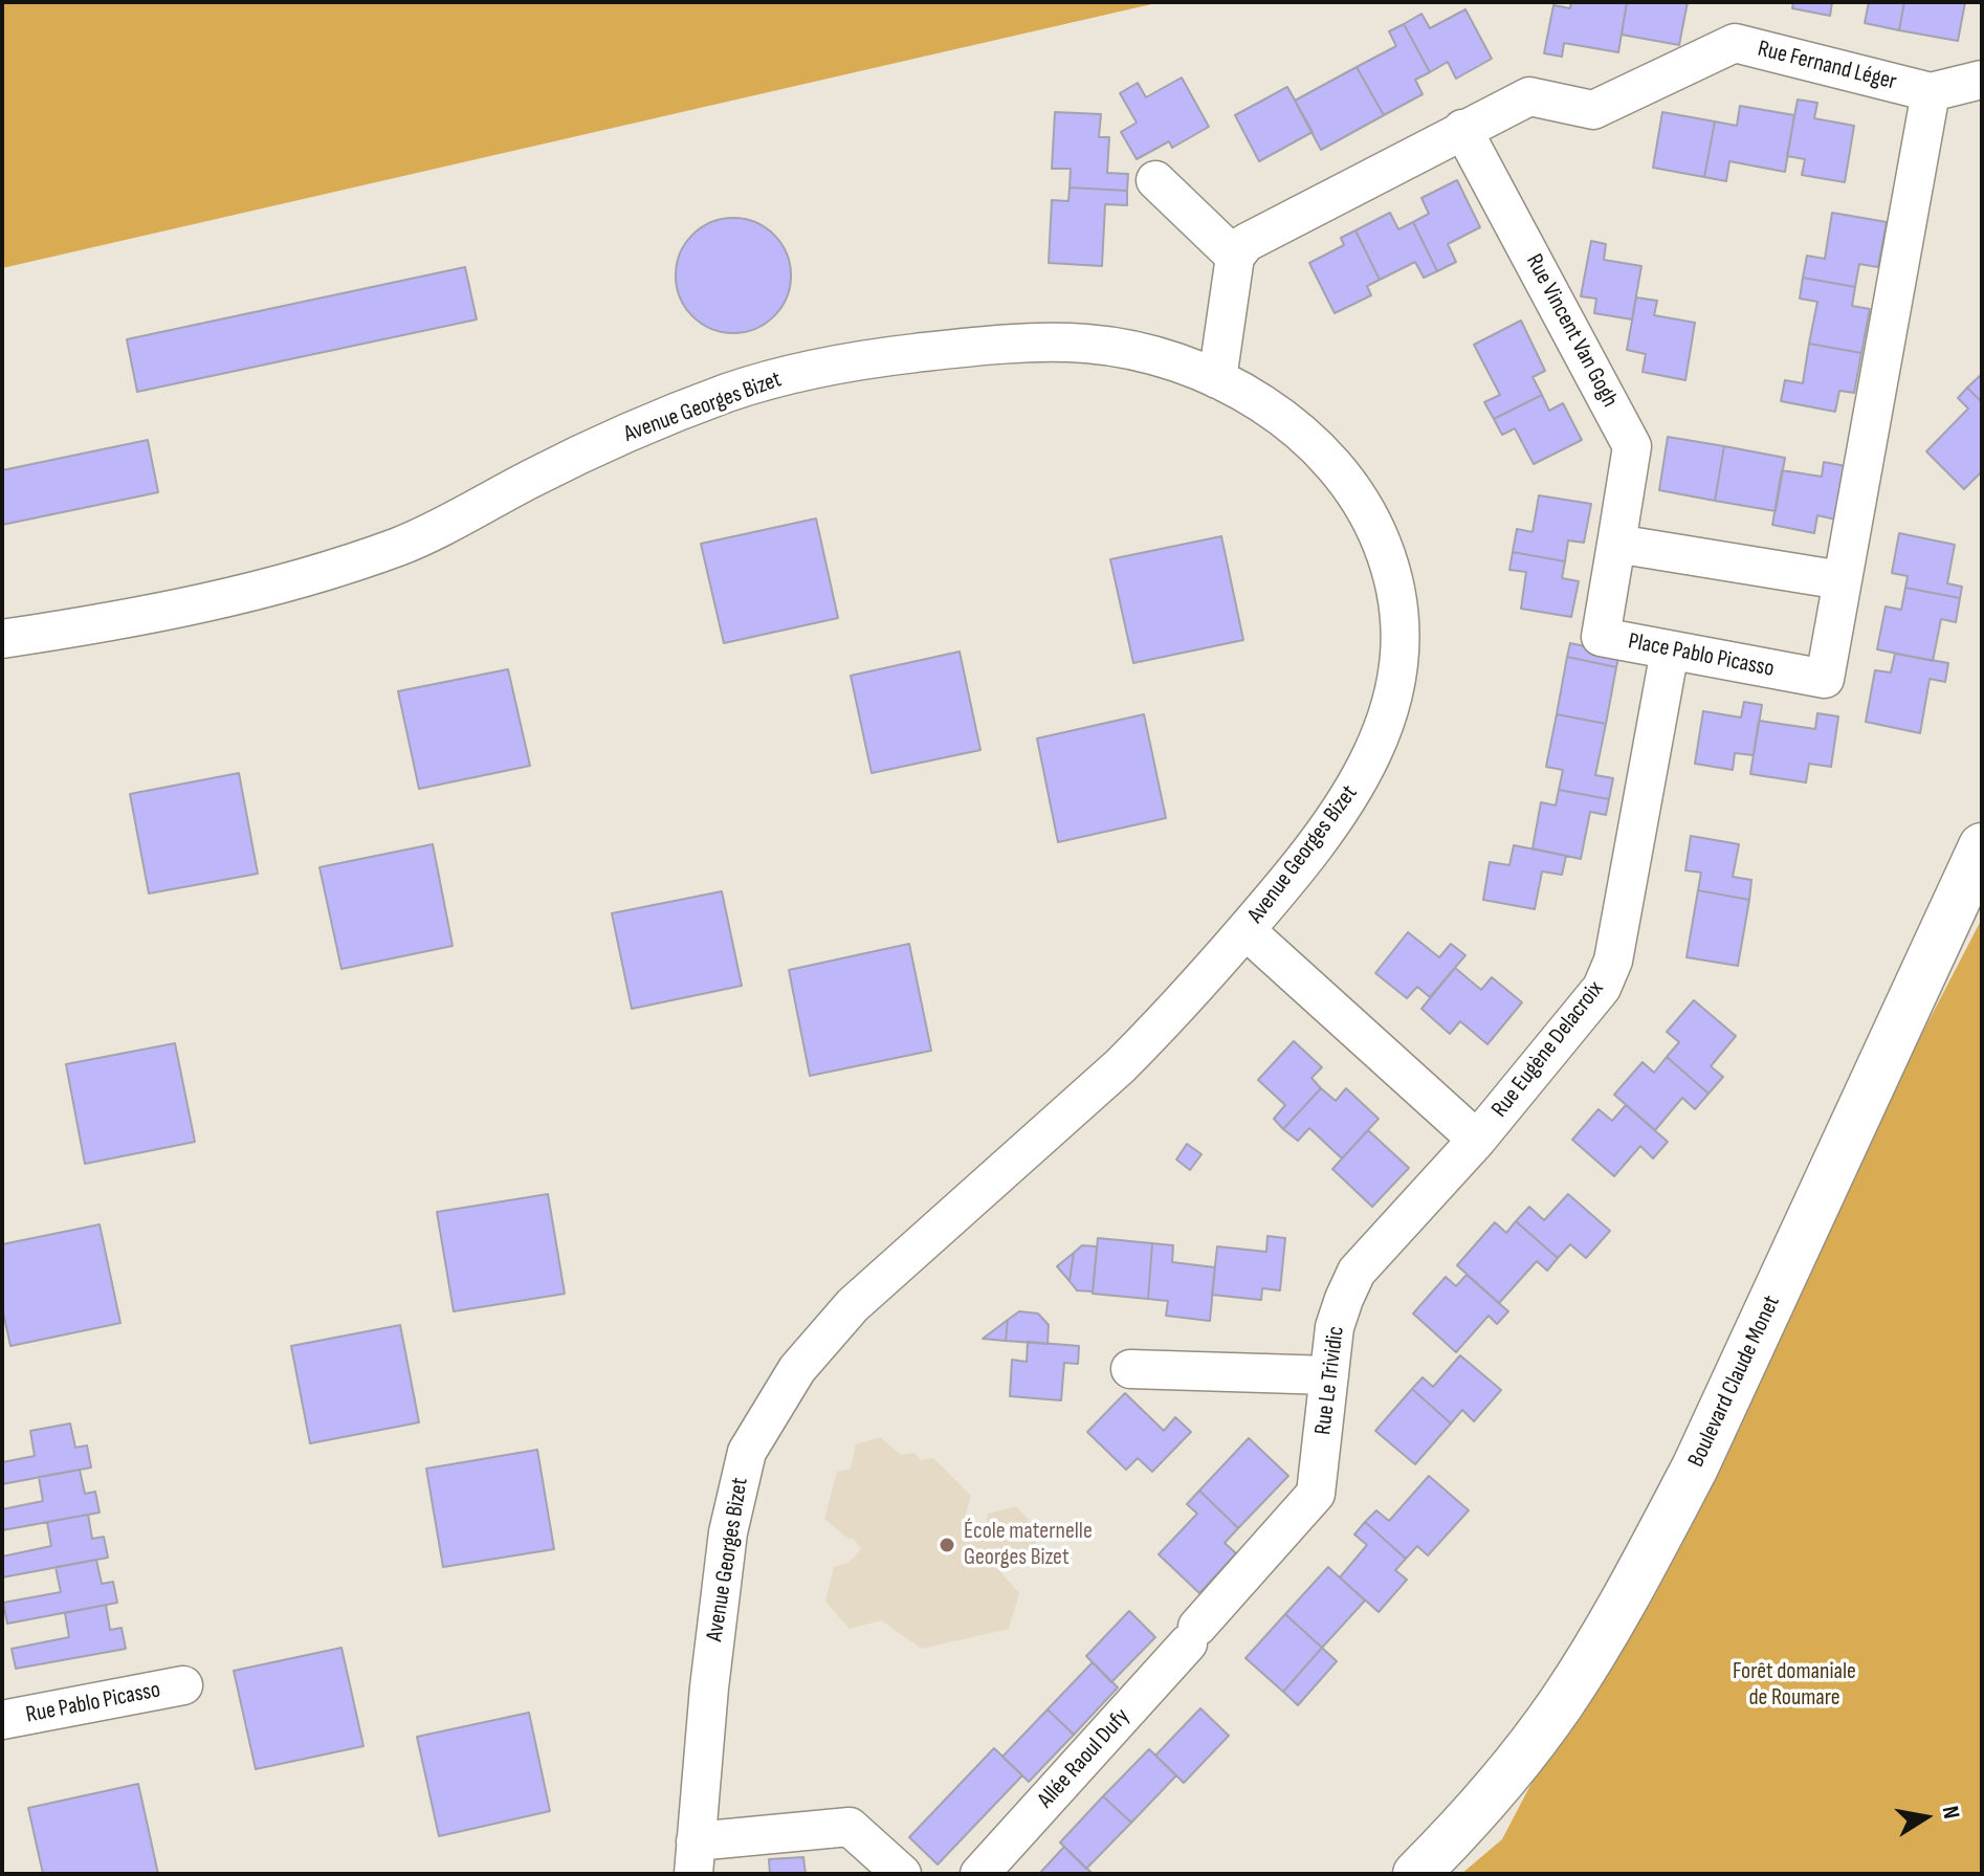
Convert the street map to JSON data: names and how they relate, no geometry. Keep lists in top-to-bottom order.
{
  "streets": {
    "street": [
      "Rue Fernand Léger",
      "Rue Vincent Van Gogh",
      "Avenue Georges Bizet",
      "Place Pablo Picasso",
      "Rue Eugène Delacroix",
      "Rue Le Trividic",
      "Boulevard Claude Monet",
      "Rue Pablo Picasso",
      "Allée Raoul Dufy"
    ]
  },
  "crossings": [
    ["Rue Fernand Léger", "Rue Vincent Van Gogh"],
    ["Rue Vincent Van Gogh", "Place Pablo Picasso"],
    ["Avenue Georges Bizet", "Rue Eugène Delacroix"],
    ["Place Pablo Picasso", "Rue Eugène Delacroix"],
    ["Rue Eugène Delacroix", "Rue Le Trividic"],
    ["Rue Le Trividic", "Allée Raoul Dufy"]
  ],
  "parks": ["Forêt domaniale de Roumare"],
  "places": ["École maternelle Georges Bizet"],
  "north": "right"
}
